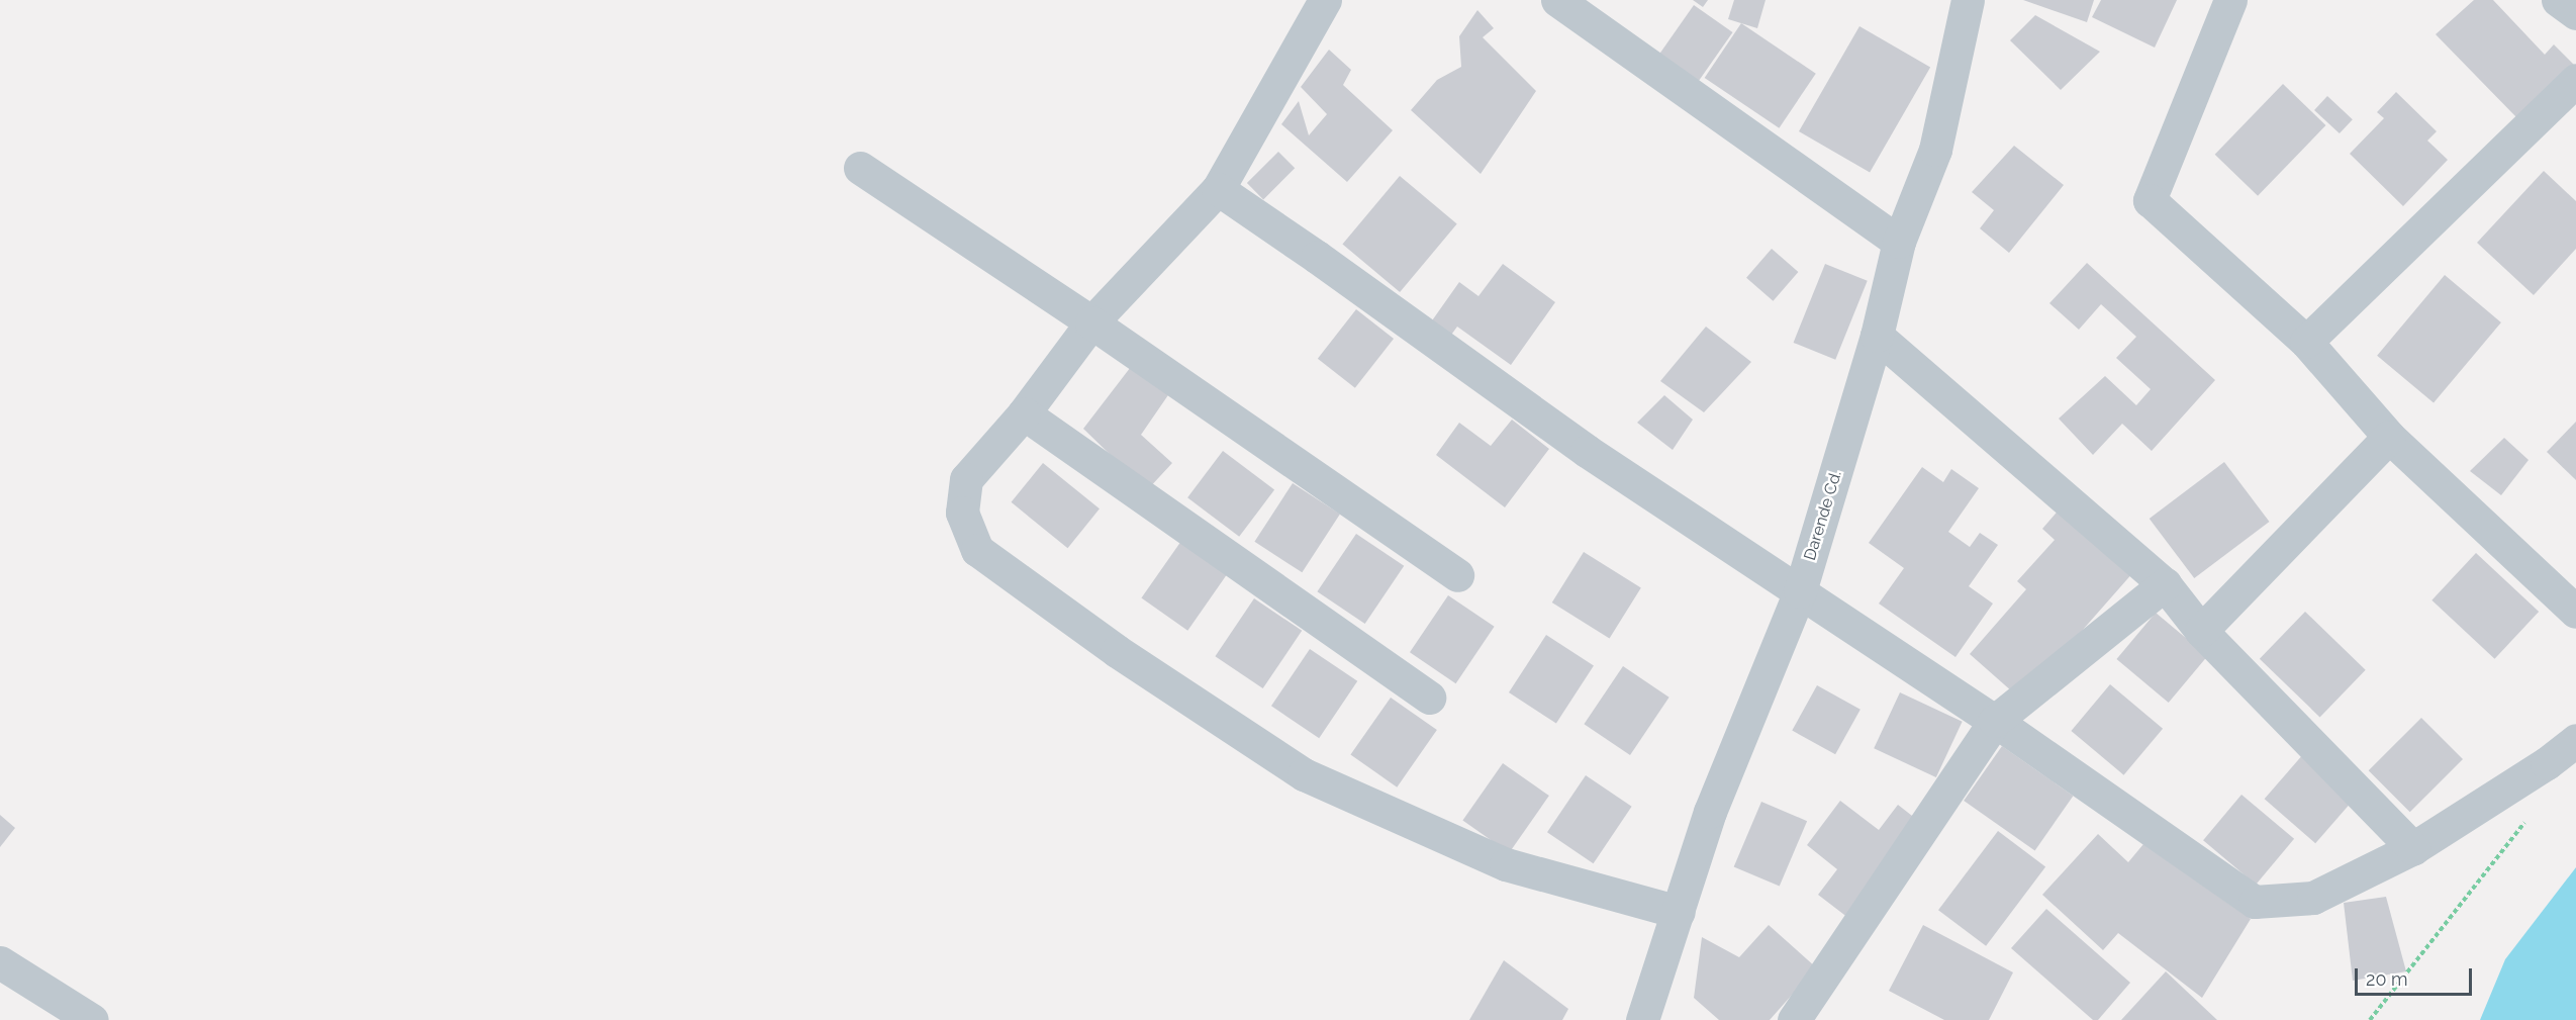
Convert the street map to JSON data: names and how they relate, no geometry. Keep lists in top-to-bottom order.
{
  "streets": {
    "street": ["Darende Cd."]
  },
  "scale_bar": "20 m"
}
